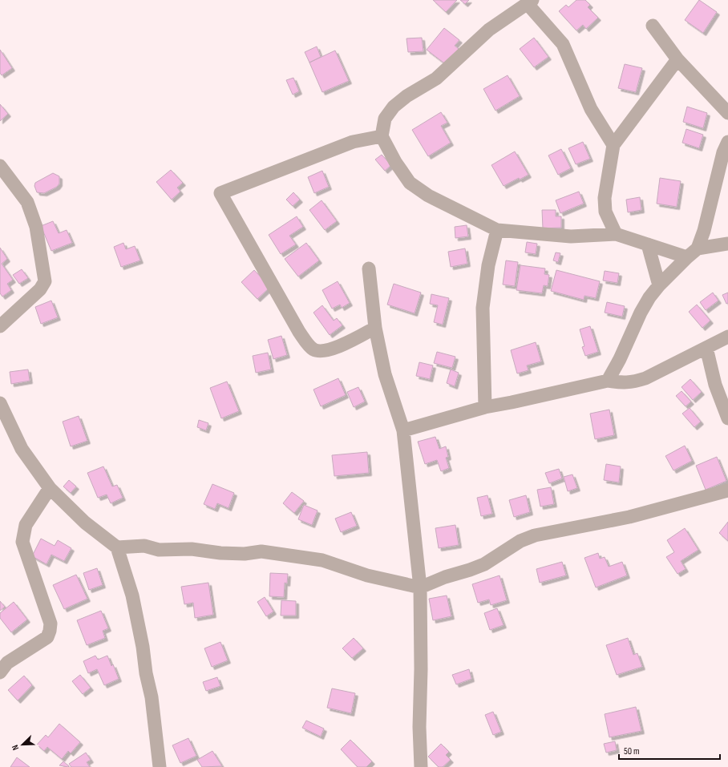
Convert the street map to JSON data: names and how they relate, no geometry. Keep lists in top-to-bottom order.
{
  "scale_bar": "50 m",
  "north": "bottom left"
}
